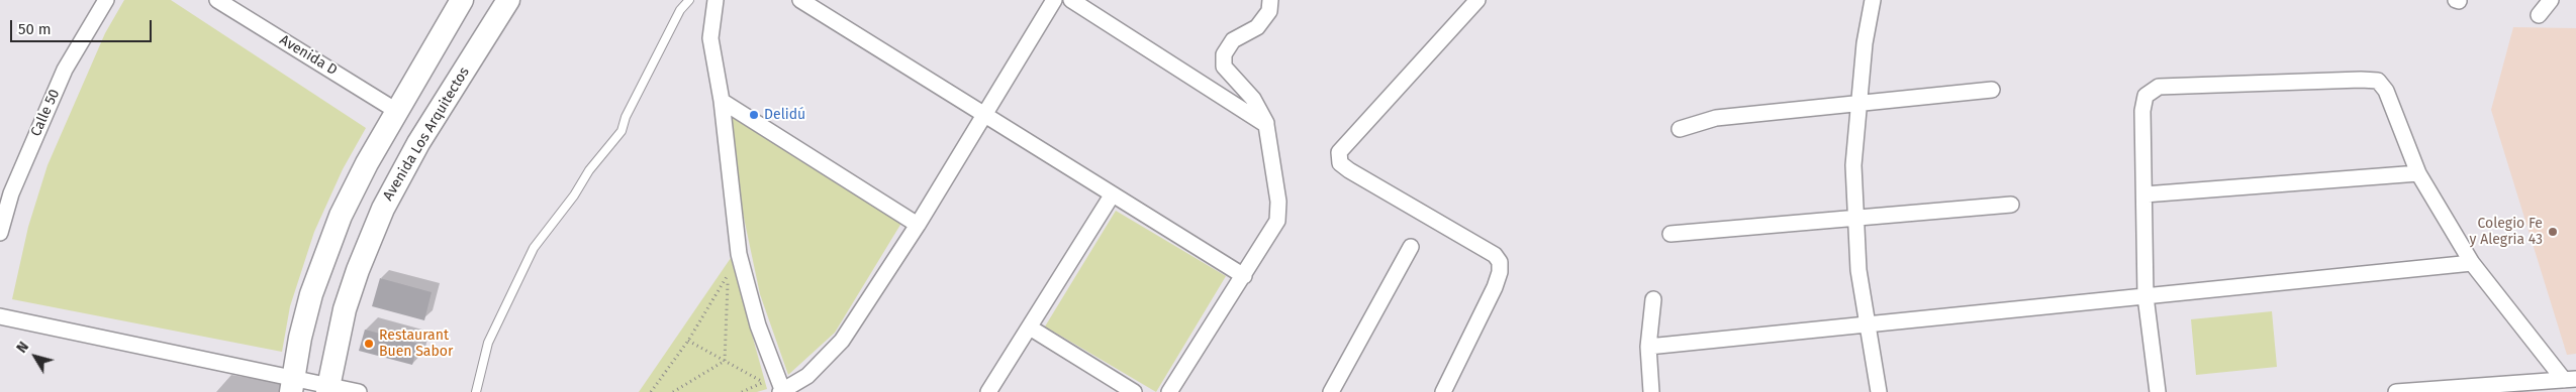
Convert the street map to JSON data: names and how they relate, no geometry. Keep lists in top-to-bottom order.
{
  "streets": {
    "main road": ["Avenida Los Arquitectos"],
    "street": ["Avenida D", "Calle 50"]
  },
  "places": ["Delidú", "Colegio Fe y Alegria 43", "Restaurant Buen Sabor"],
  "scale_bar": "50 m",
  "north": "top left"
}
